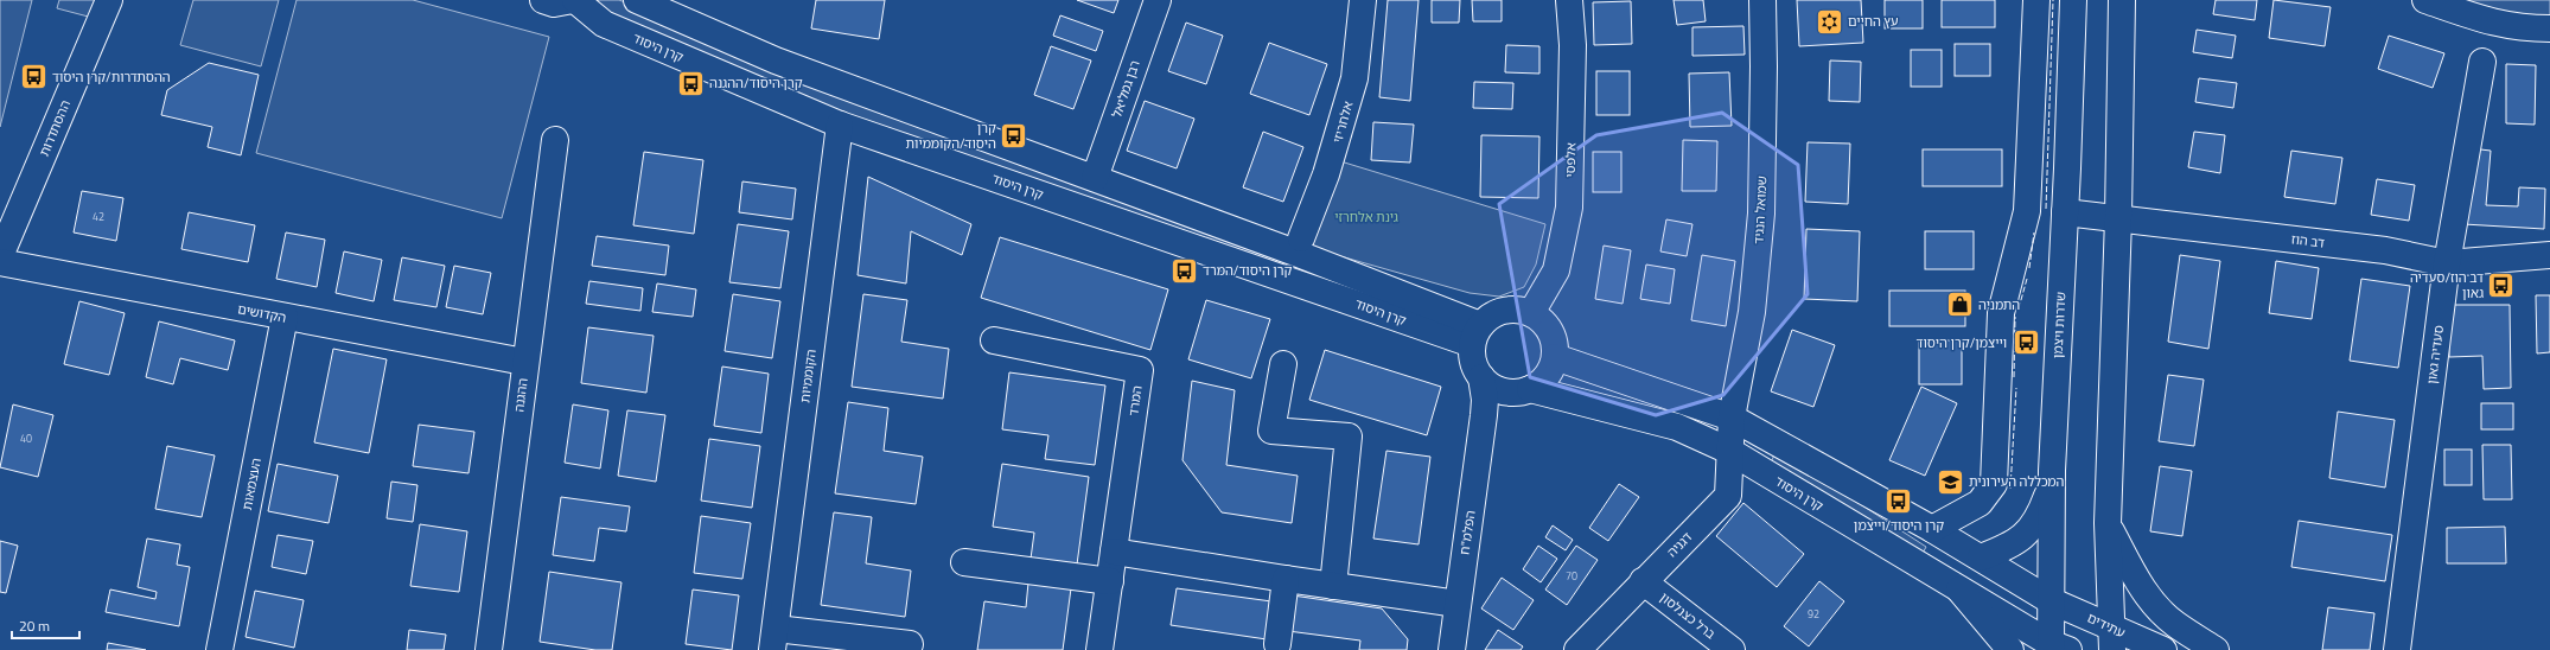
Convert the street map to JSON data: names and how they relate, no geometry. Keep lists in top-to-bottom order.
{
  "streets": {
    "street": [
      "קרן היסוד",
      "רבן גמליאל",
      "אלחריזי",
      "ההסתדרות",
      "אלפסי",
      "שמואל הנגיד",
      "דב הוז",
      "הקדושים",
      "שדרות ויצמן",
      "סעדיה גאון",
      "הקוממיות",
      "ההגנה",
      "המרד",
      "העצמאות",
      "הפלמ\"ח",
      "דגניה",
      "ברל כצנלסון",
      "עתידים"
    ]
  },
  "crossings": [
    ["קרן היסוד", "רבן גמליאל"],
    ["קרן היסוד", "אלפסי"],
    ["קרן היסוד", "שדרות ויצמן"],
    ["קרן היסוד", "הקוממיות"],
    ["קרן היסוד", "הפלמ\"ח"],
    ["קרן היסוד", "דגניה"],
    ["אלפסי", "הפלמ\"ח"],
    ["שמואל הנגיד", "דגניה"],
    ["דב הוז", "שדרות ויצמן"],
    ["דב הוז", "סעדיה גאון"],
    ["הקדושים", "ההגנה"],
    ["הקדושים", "העצמאות"],
    ["שדרות ויצמן", "עתידים"],
    ["דגניה", "ברל כצנלסון"]
  ],
  "parks": ["גינת אלחרזי"],
  "places": {
    "synagogue": ["עץ החיים"],
    "bus stop": [
      "ההסתדרות/קרן היסוד",
      "קרן היסוד/ההגנה",
      "קרן היסוד/הקוממיות",
      "קרן היסוד/המרד",
      "דב הוז/סעדיה גאון",
      "וייצמן/קרן היסוד",
      "קרן היסוד/וייצמן"
    ],
    "shop": ["התמניה"],
    "school or university": ["המכללה העירונית"]
  },
  "house_numbers": [
    "42",
    "40",
    "70",
    "92"
  ],
  "scale_bar": "20 m"
}
